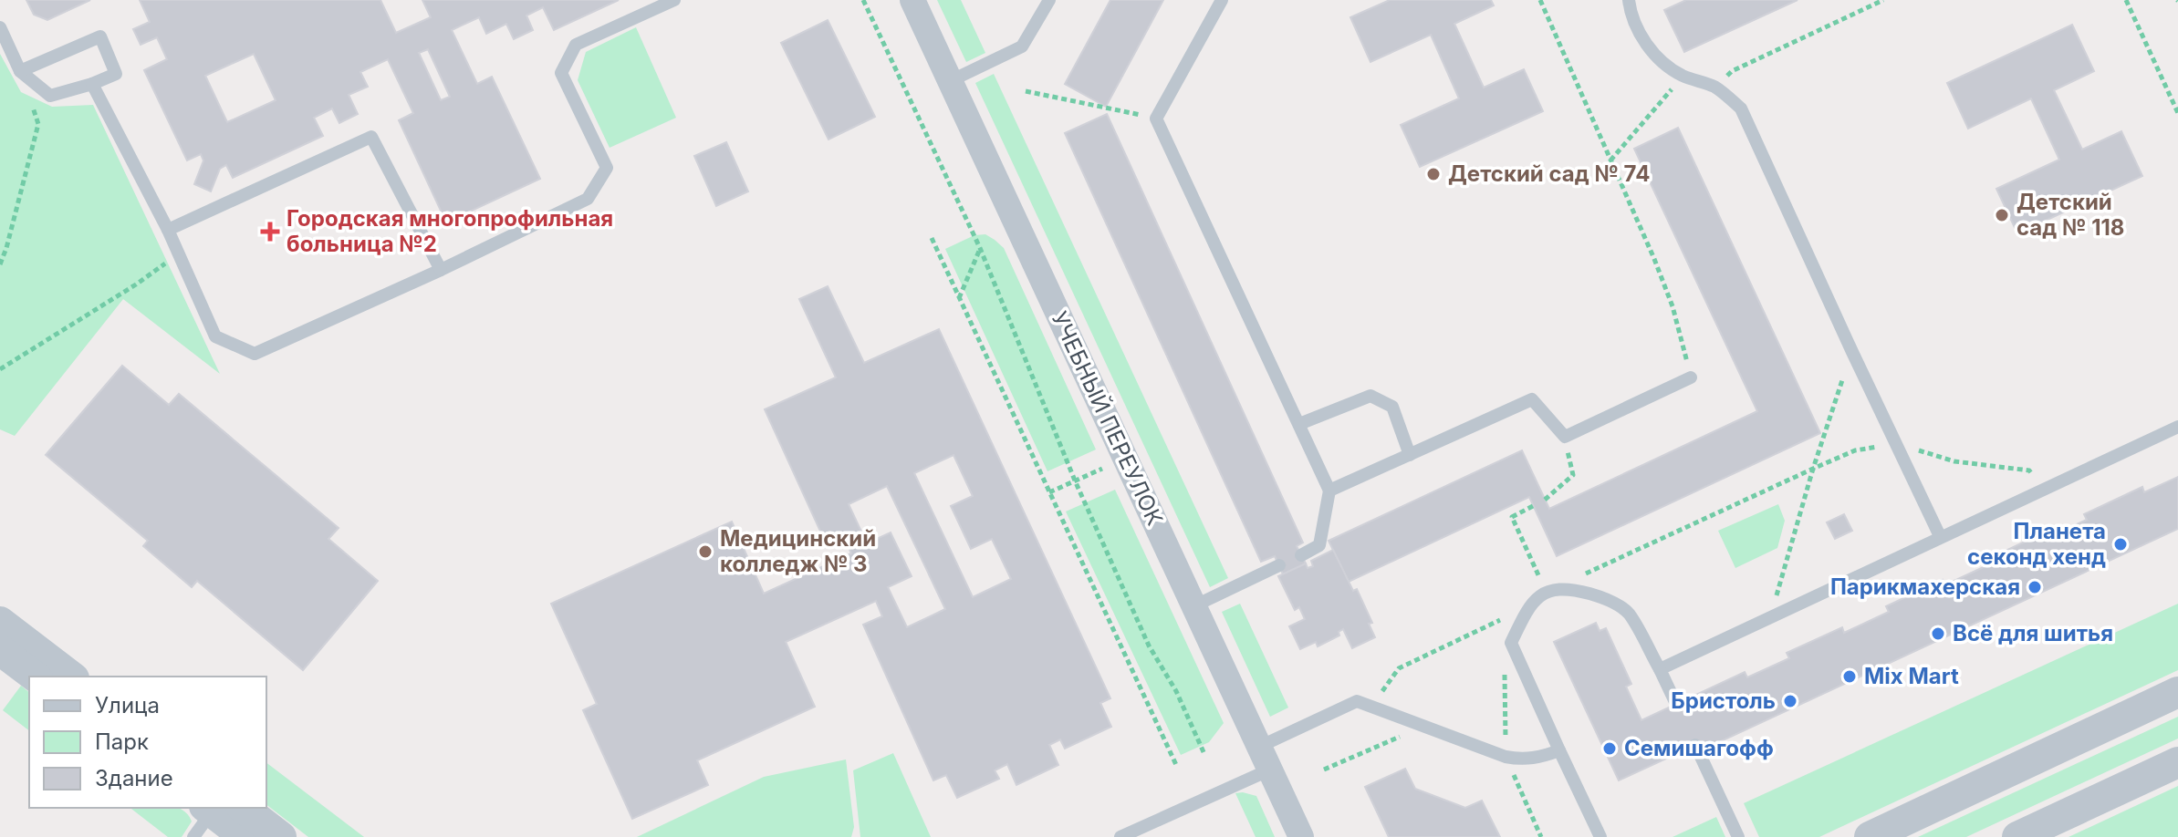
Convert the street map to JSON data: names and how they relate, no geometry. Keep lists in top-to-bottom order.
{
  "streets": {
    "street": ["УЧЕБНЫЙ ПЕРЕУЛОК"]
  },
  "places": {
    "other": [
      "Детский сад № 74",
      "Детский сад № 118",
      "Планета секонд хенд",
      "Медицинский колледж № 3",
      "Парикмахерская",
      "Всё для шитья",
      "Mix Mart",
      "Бристоль",
      "Семишагофф"
    ],
    "health": ["Городская многопрофильная больница №2"]
  },
  "legend": ["Улица", "Парк", "Здание"]
}
